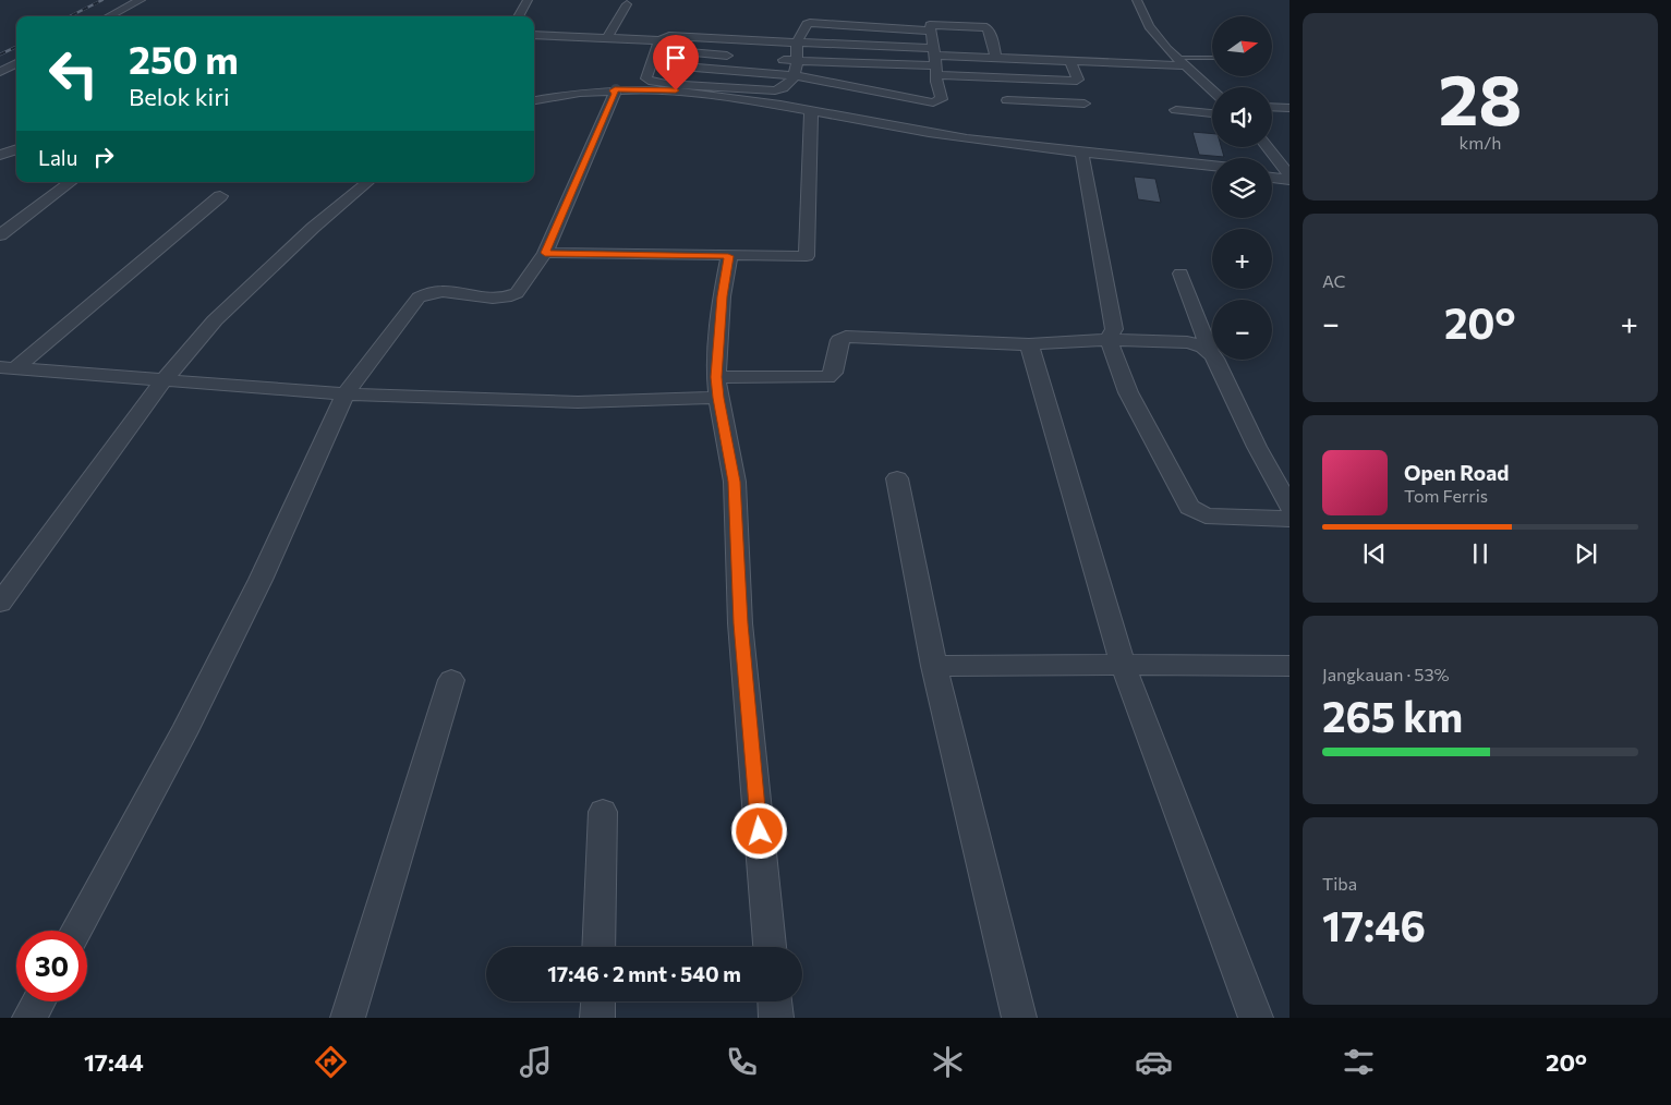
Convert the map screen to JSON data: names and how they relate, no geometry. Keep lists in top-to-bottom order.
{
  "north": "right",
  "page": {
    "tile": [
      ["28", "km/h"],
      "AC",
      ["Jangkauan · 53%", "265 km"],
      ["Tiba", "17:46"]
    ],
    "map_buttons": ["+", "−"],
    "turn": ["250 m", "Belok kiri"],
    "then": "Lalu",
    "heat": ["−", "20°", "+"],
    "song": ["Open Road", "Tom Ferris"],
    "limit": "30",
    "trip": "17:46 · 2 mnt · 540 m",
    "tabs": ["17:44", "20°"]
  }
}
